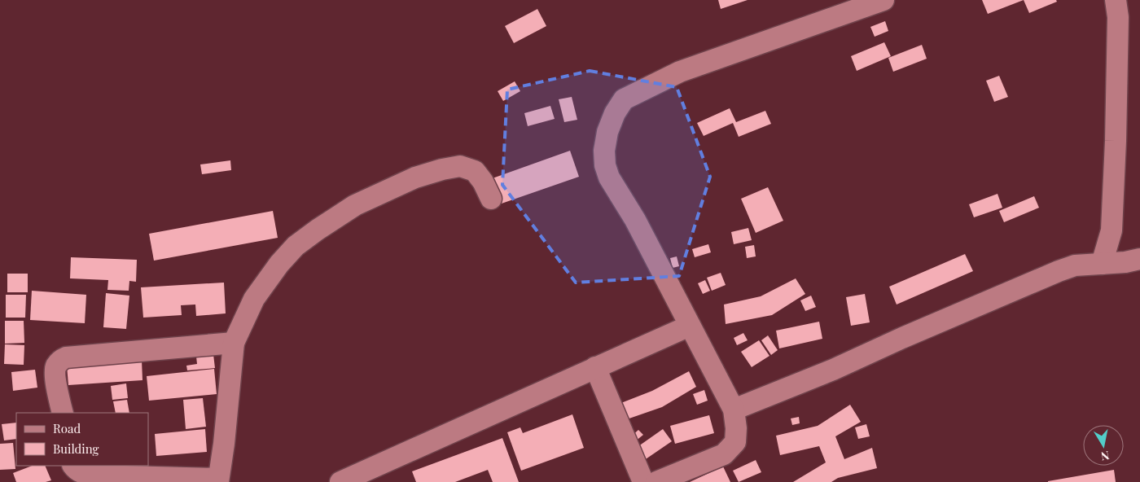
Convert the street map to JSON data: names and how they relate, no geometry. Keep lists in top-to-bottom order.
{
  "legend": ["Road", "Building"],
  "north": "bottom"
}
